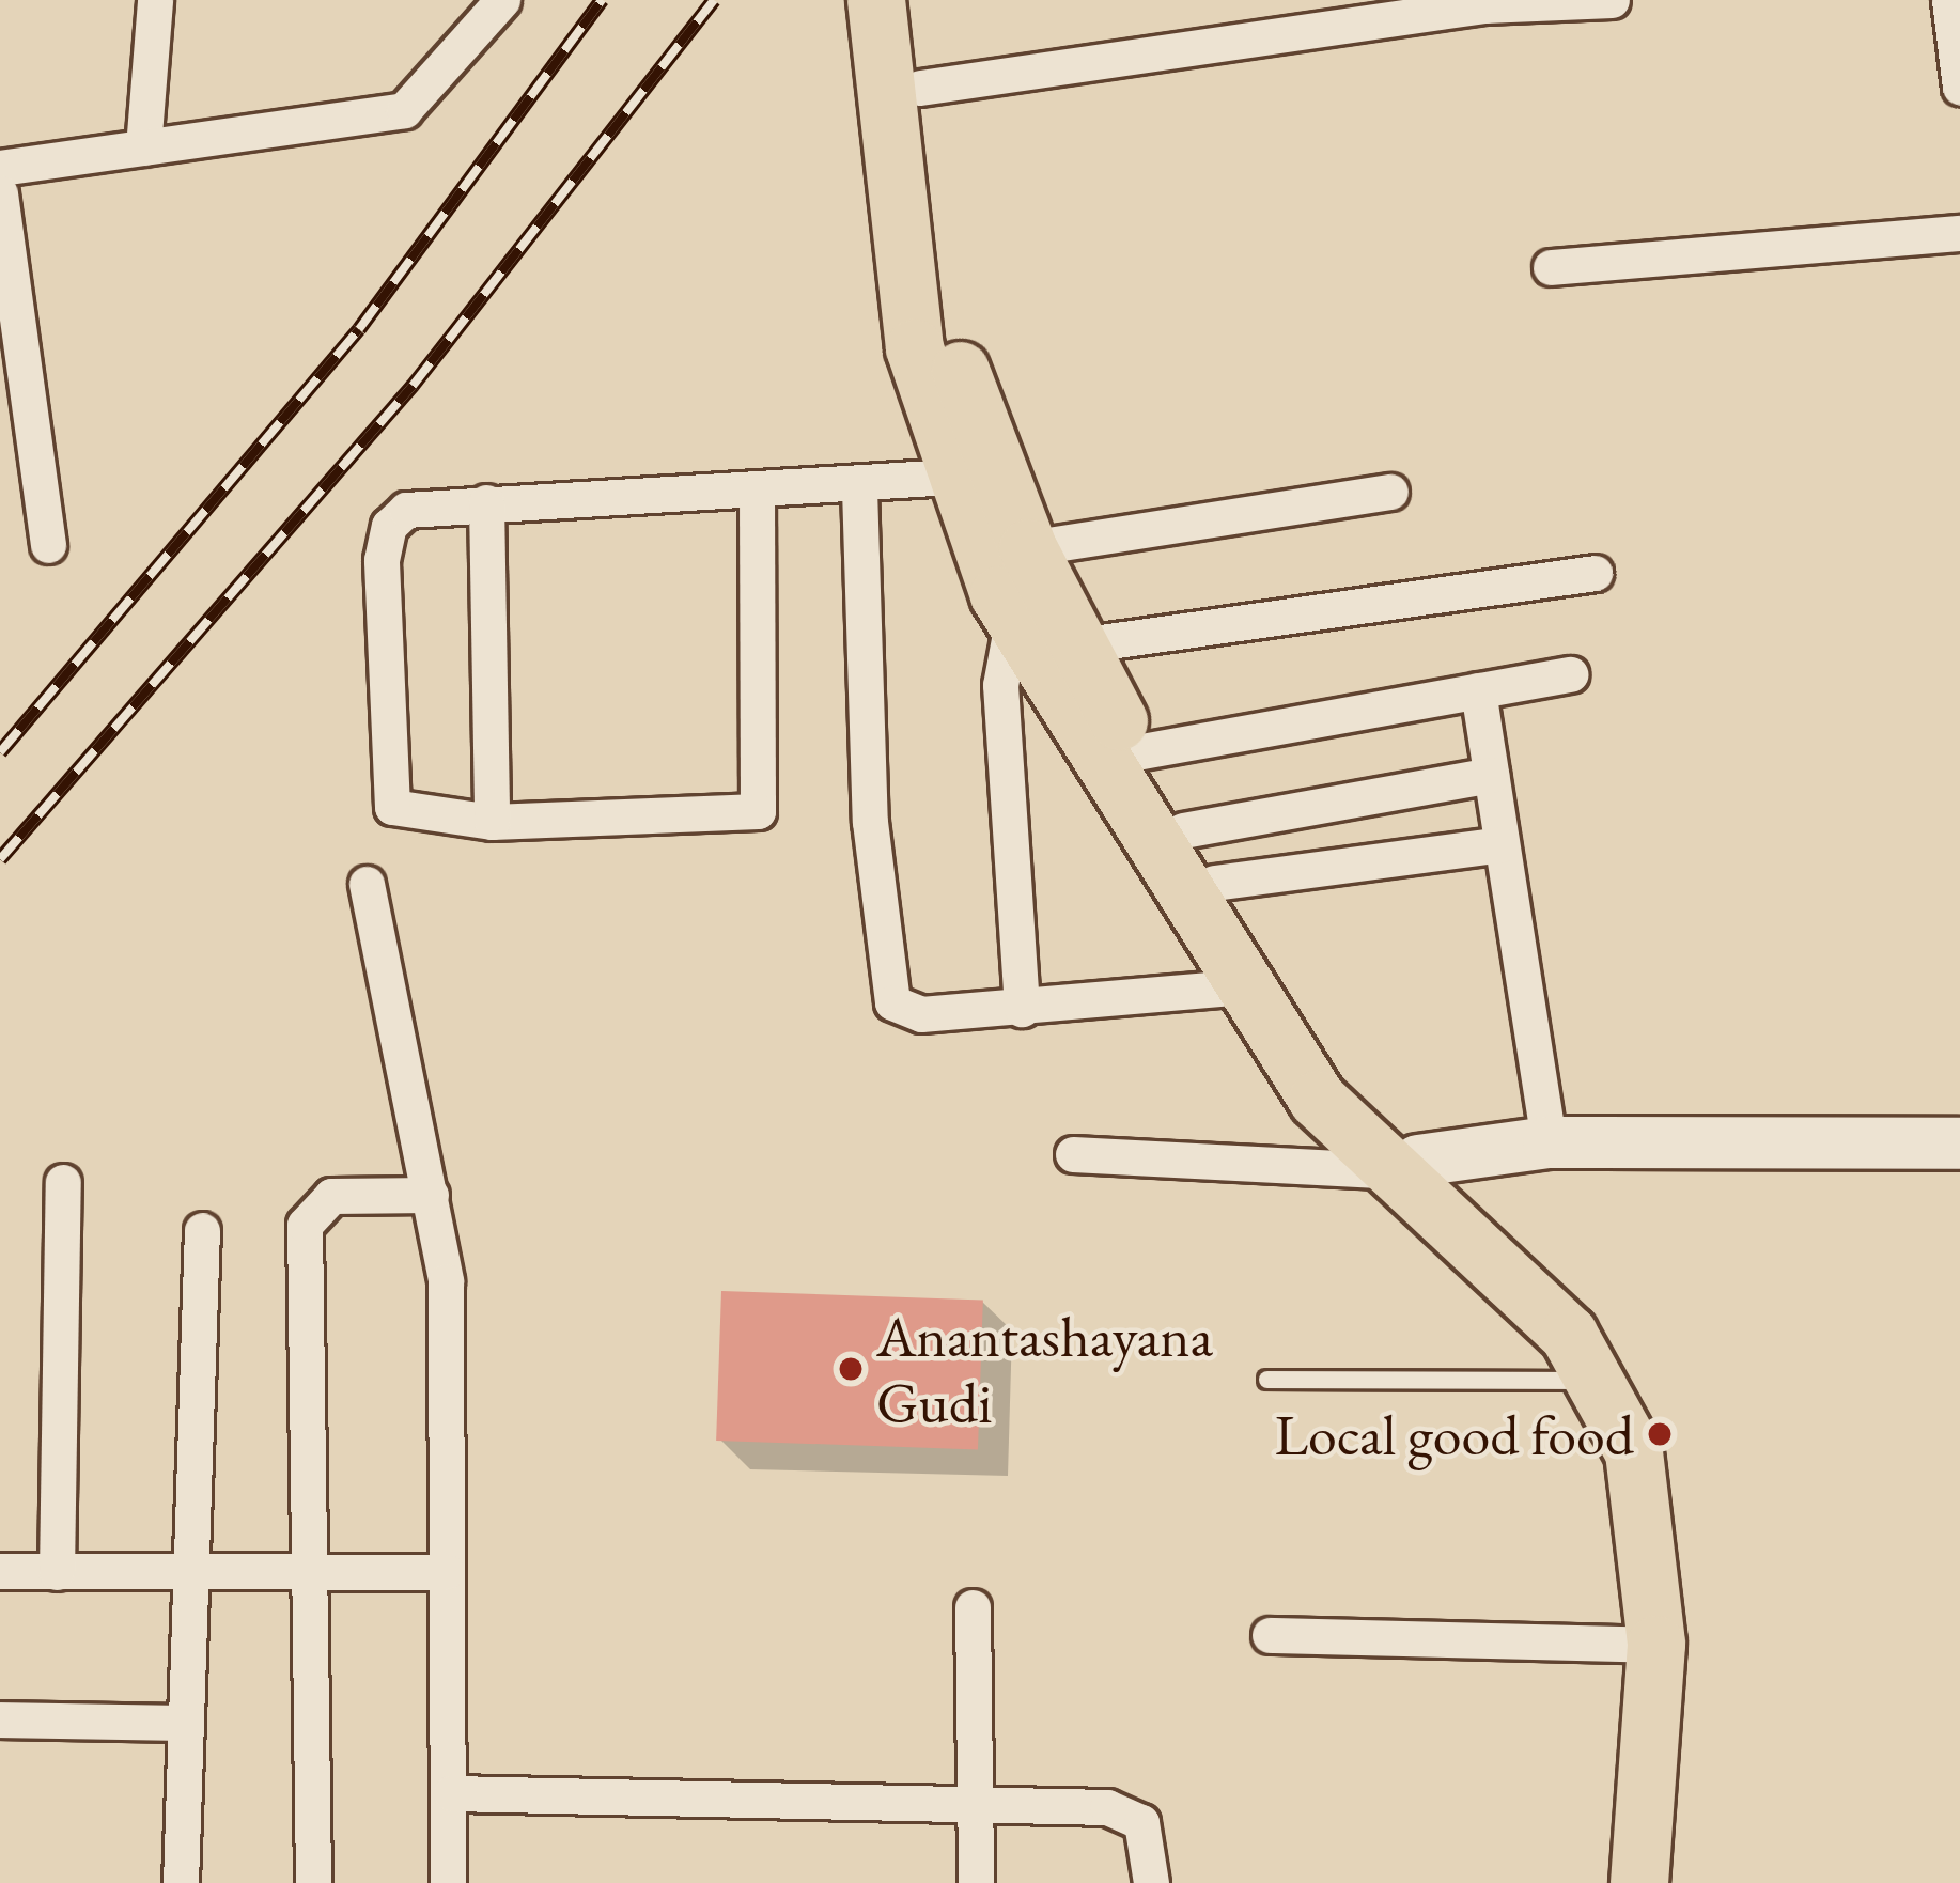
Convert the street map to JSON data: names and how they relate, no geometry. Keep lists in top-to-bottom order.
{
  "places": ["Anantashayana Gudi", "Local good food"]
}
